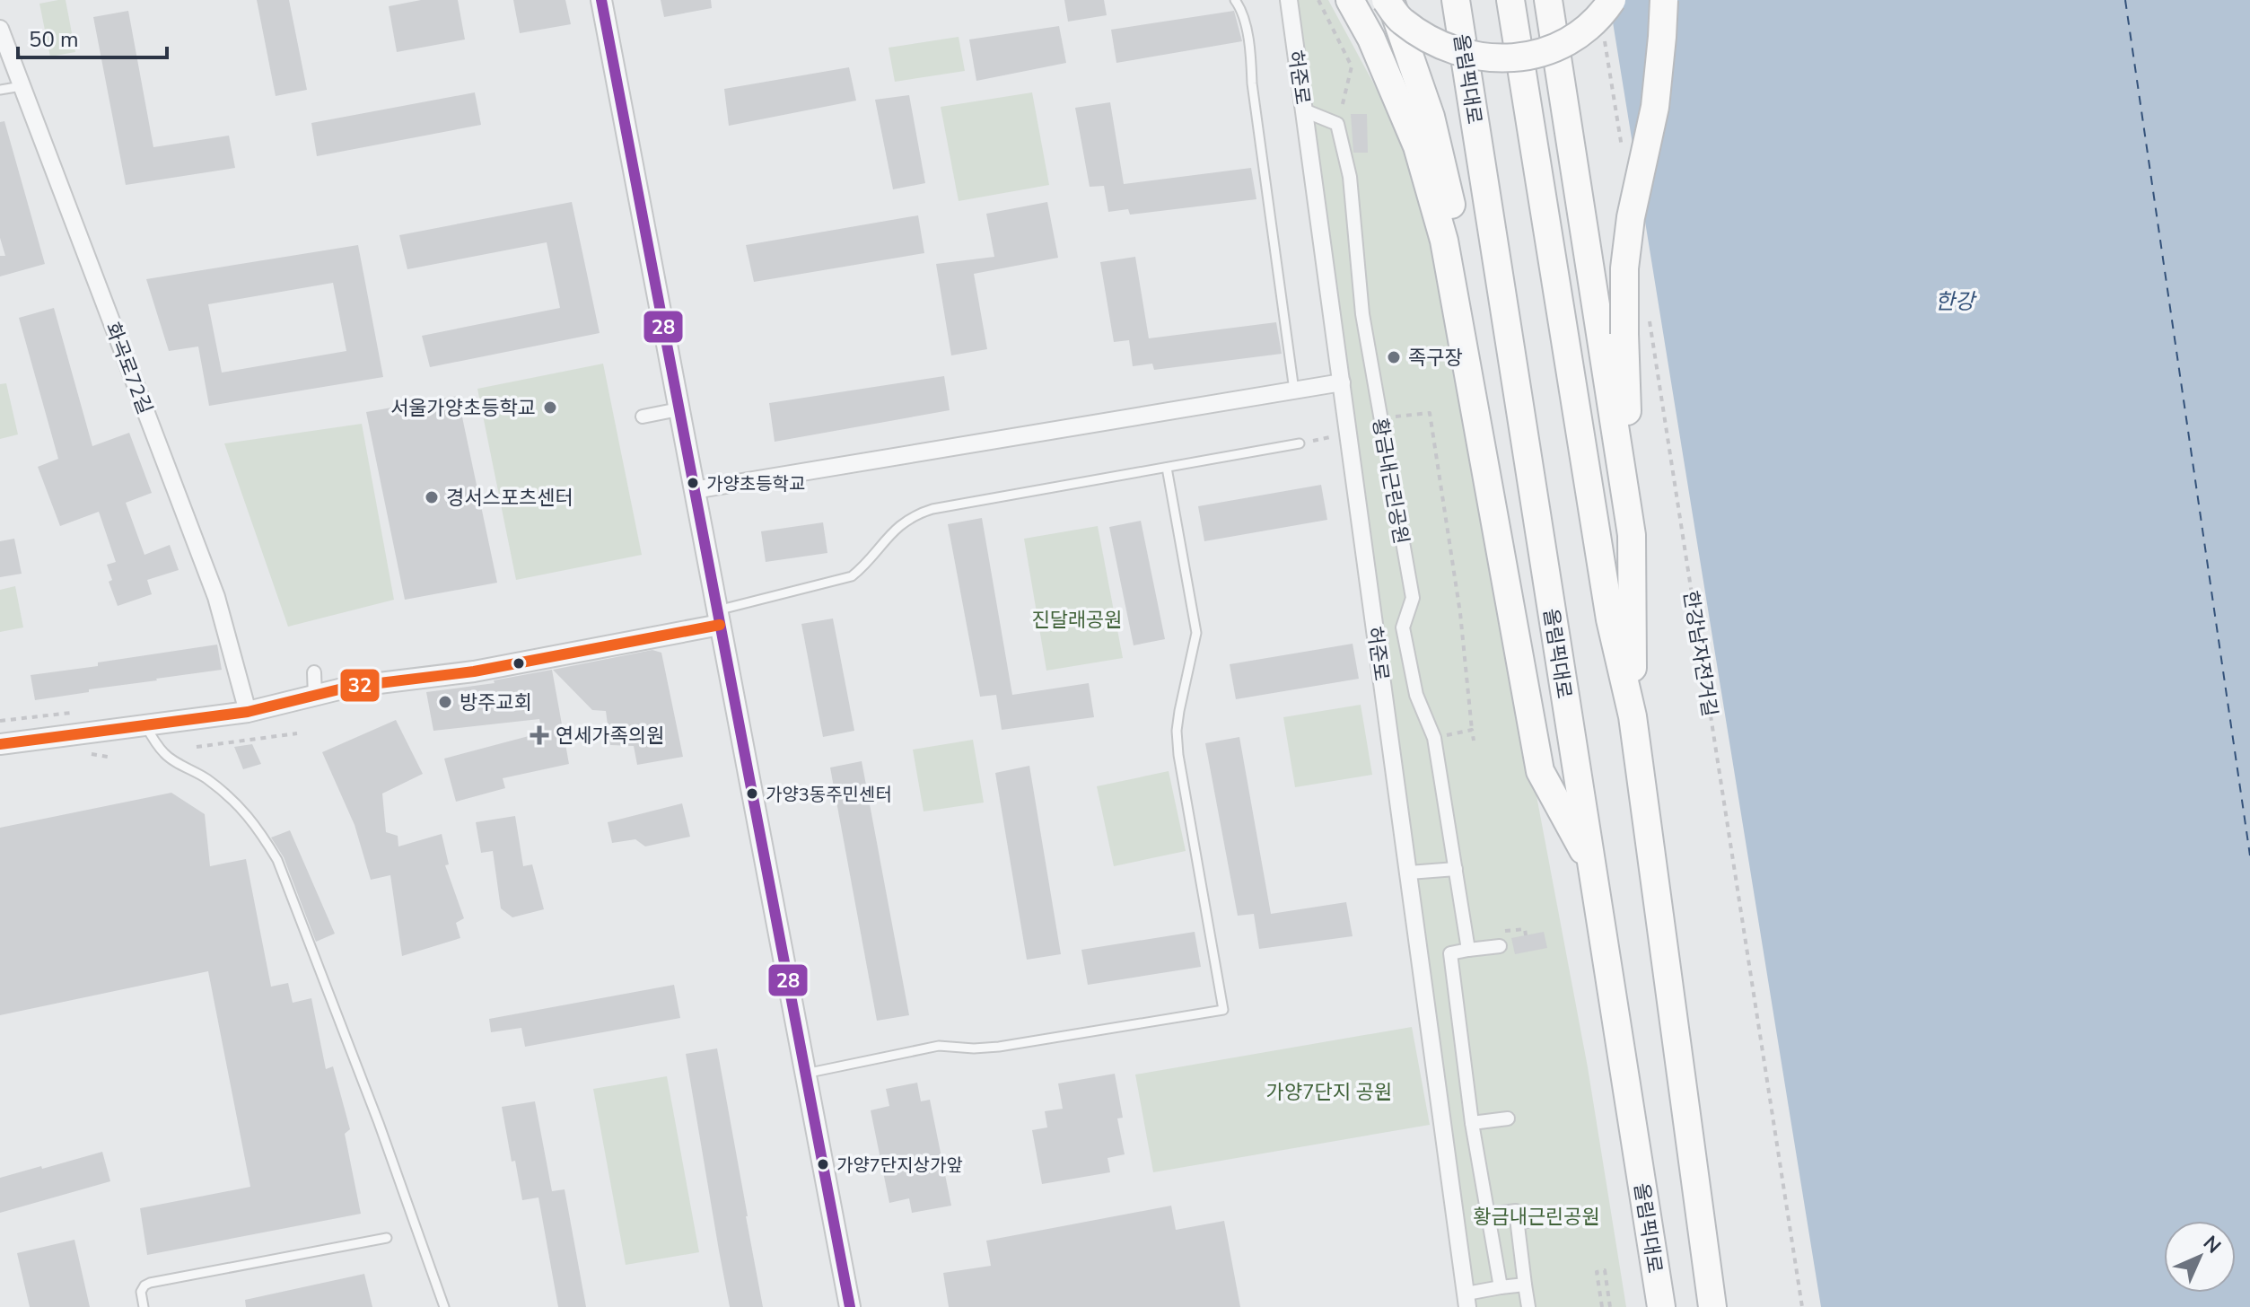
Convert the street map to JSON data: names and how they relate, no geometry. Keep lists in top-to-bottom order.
{
  "streets": {
    "highway": ["올림픽대로"],
    "street": ["허준로", "화곡로72길", "황금내근린공원"],
    "path": ["한강남자전거길"]
  },
  "water": ["한강"],
  "parks": ["진달래공원", "가양7단지 공원", "황금내근린공원"],
  "places": {
    "other": [
      "족구장",
      "서울가양초등학교",
      "가양초등학교",
      "경서스포츠센터",
      "방주교회",
      "가양3동주민센터",
      "가양7단지상가앞"
    ],
    "health": ["연세가족의원"]
  },
  "lines": ["transit line 28", "transit line 32"],
  "scale_bar": "50 m",
  "north": "top right"
}
